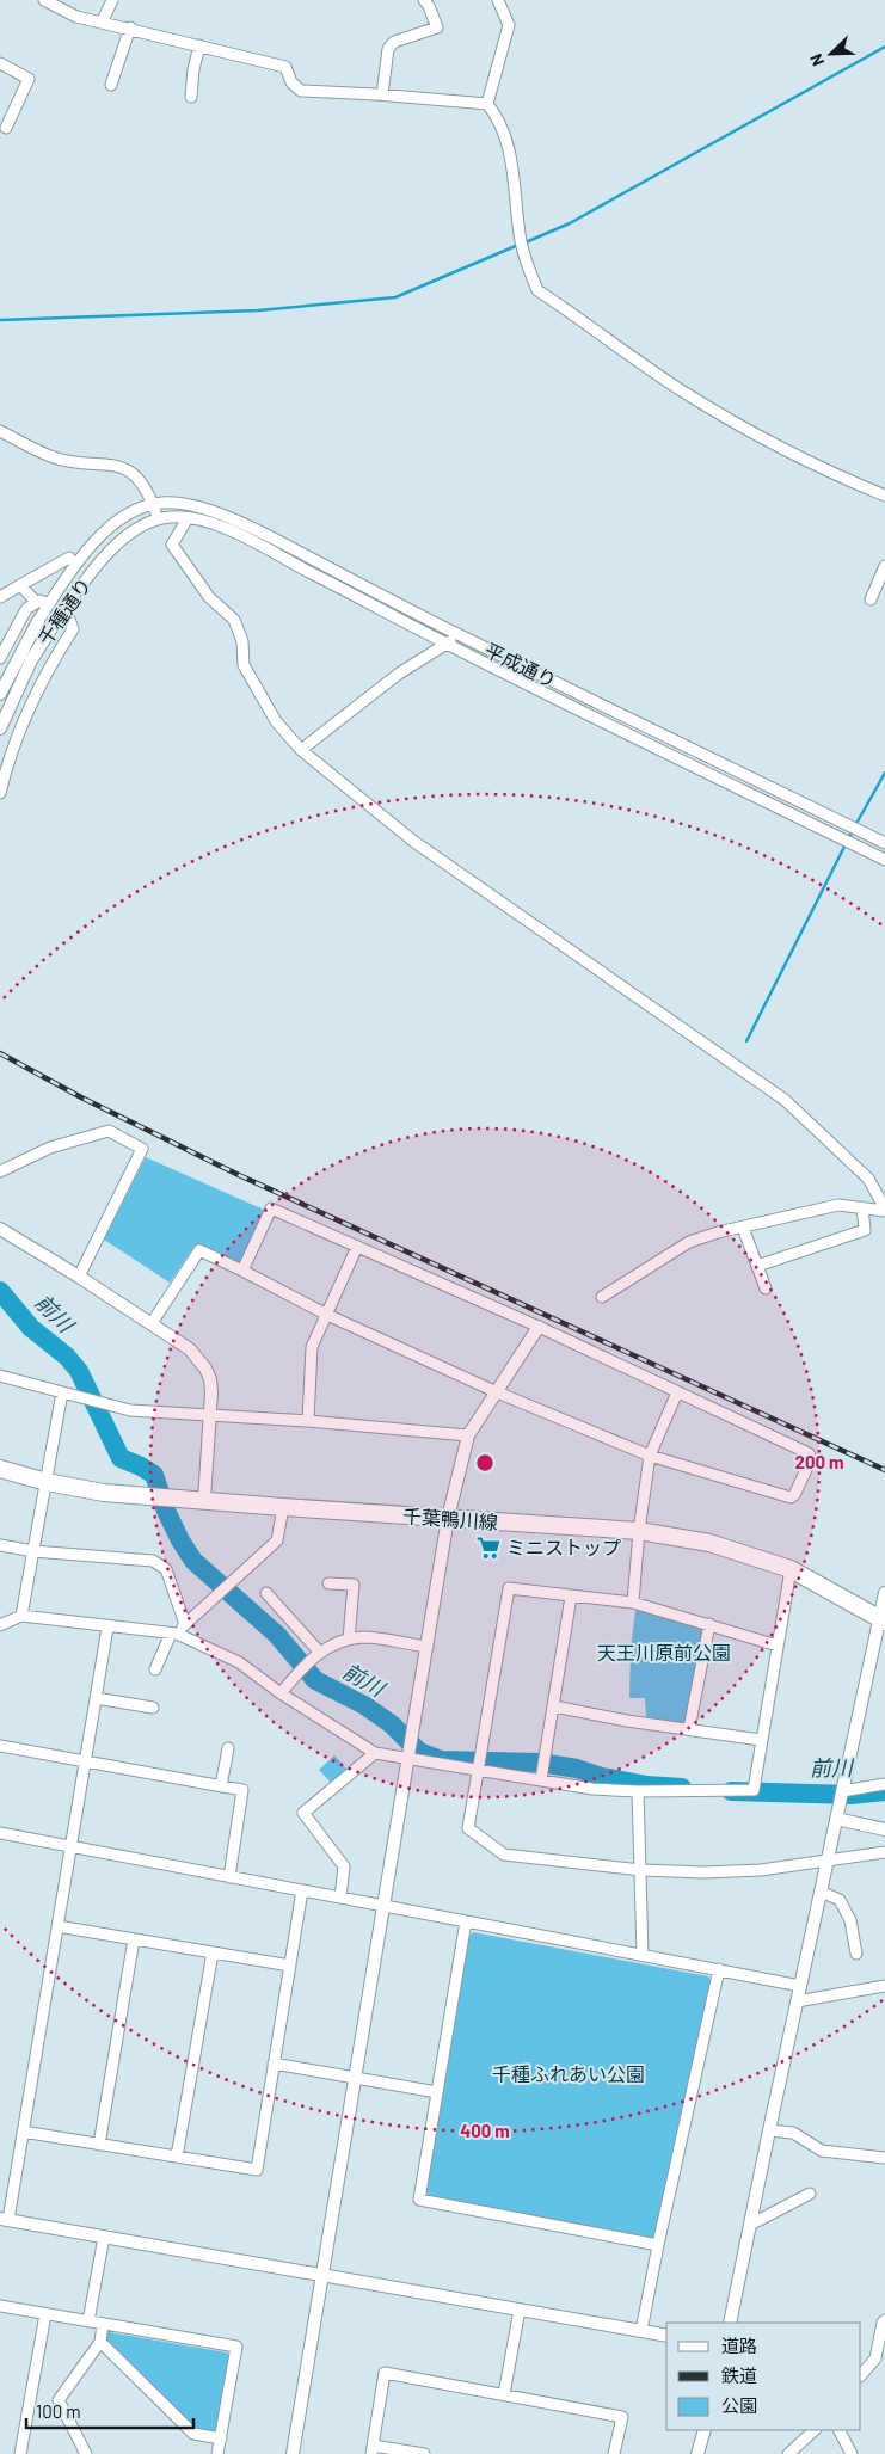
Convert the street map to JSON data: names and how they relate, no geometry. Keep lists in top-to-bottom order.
{
  "streets": {
    "main road": ["千葉鴨川線"],
    "street": ["千種通り", "平成通り"]
  },
  "crossings": [
    ["千種通り", "平成通り"]
  ],
  "water": ["前川"],
  "parks": ["天王川原前公園", "千種ふれあい公園"],
  "places": {
    "supermarket": ["ミニストップ"]
  },
  "legend": ["道路", "鉄道", "公園"],
  "scale_bar": "100 m",
  "north": "bottom left",
  "rings": ["200 m", "400 m"]
}
